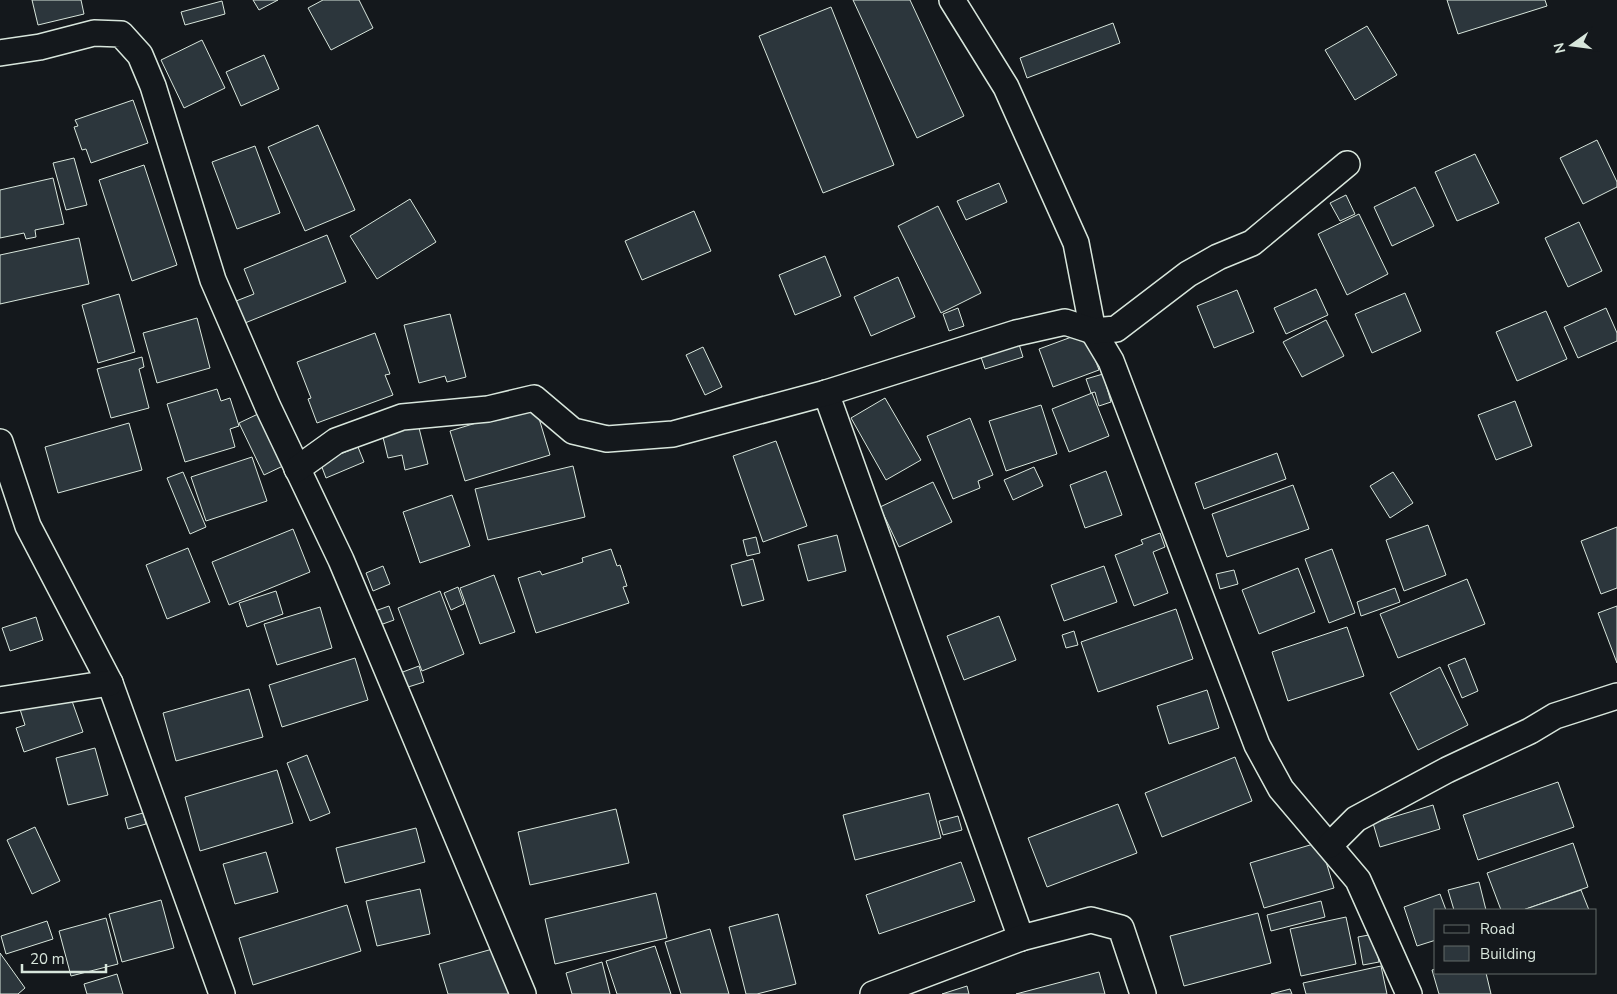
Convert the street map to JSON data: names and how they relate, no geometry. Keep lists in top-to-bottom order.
{
  "legend": ["Road", "Building"],
  "scale_bar": "20 m",
  "north": "left"
}
